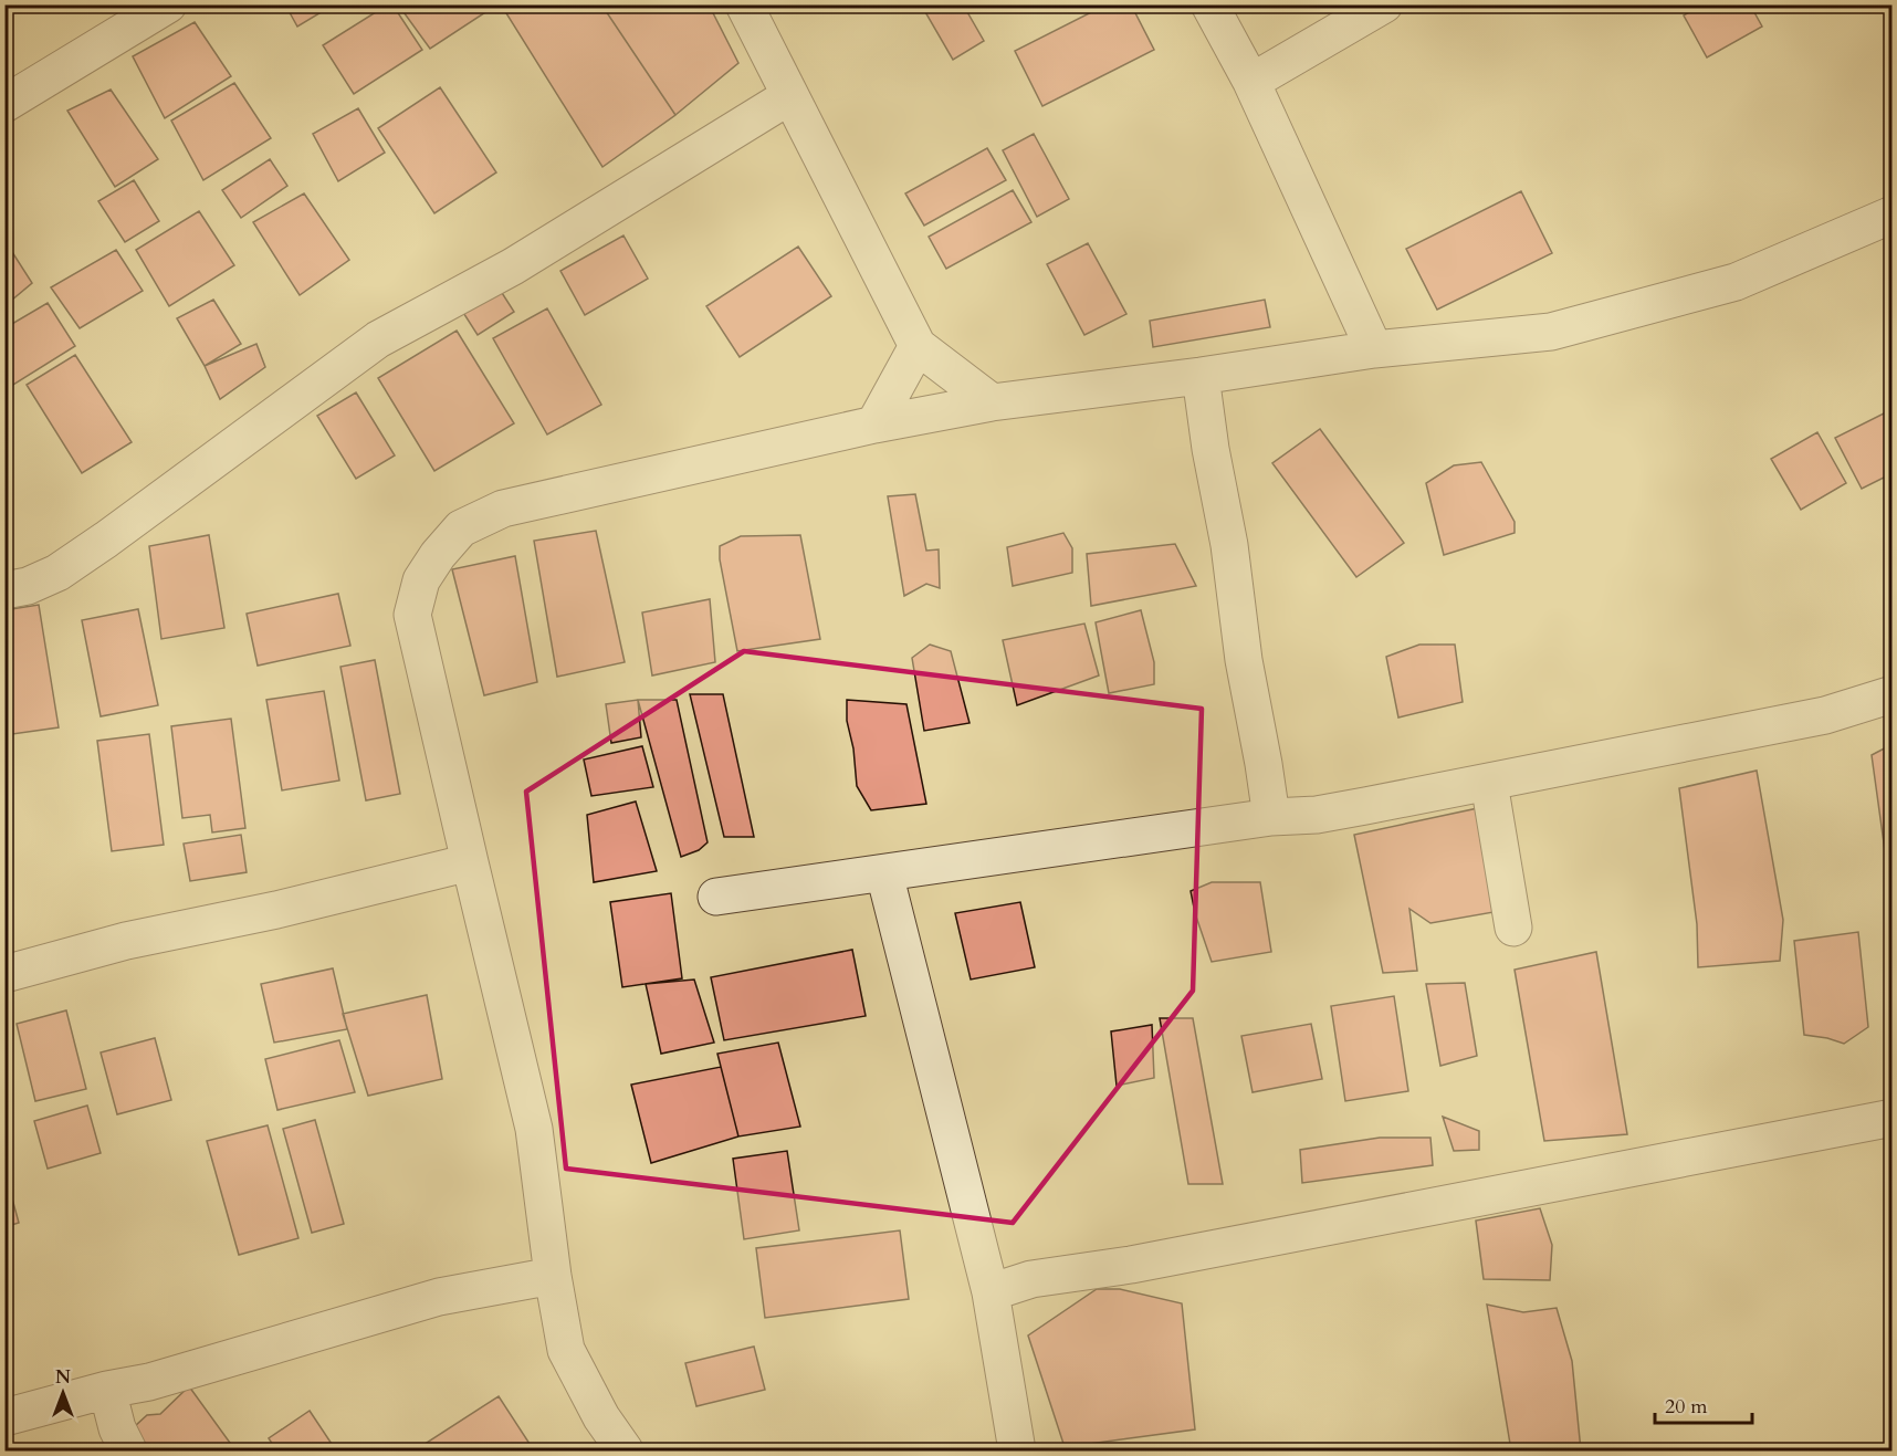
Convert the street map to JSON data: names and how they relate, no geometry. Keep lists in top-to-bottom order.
{
  "scale_bar": "20 m",
  "north": "top"
}
